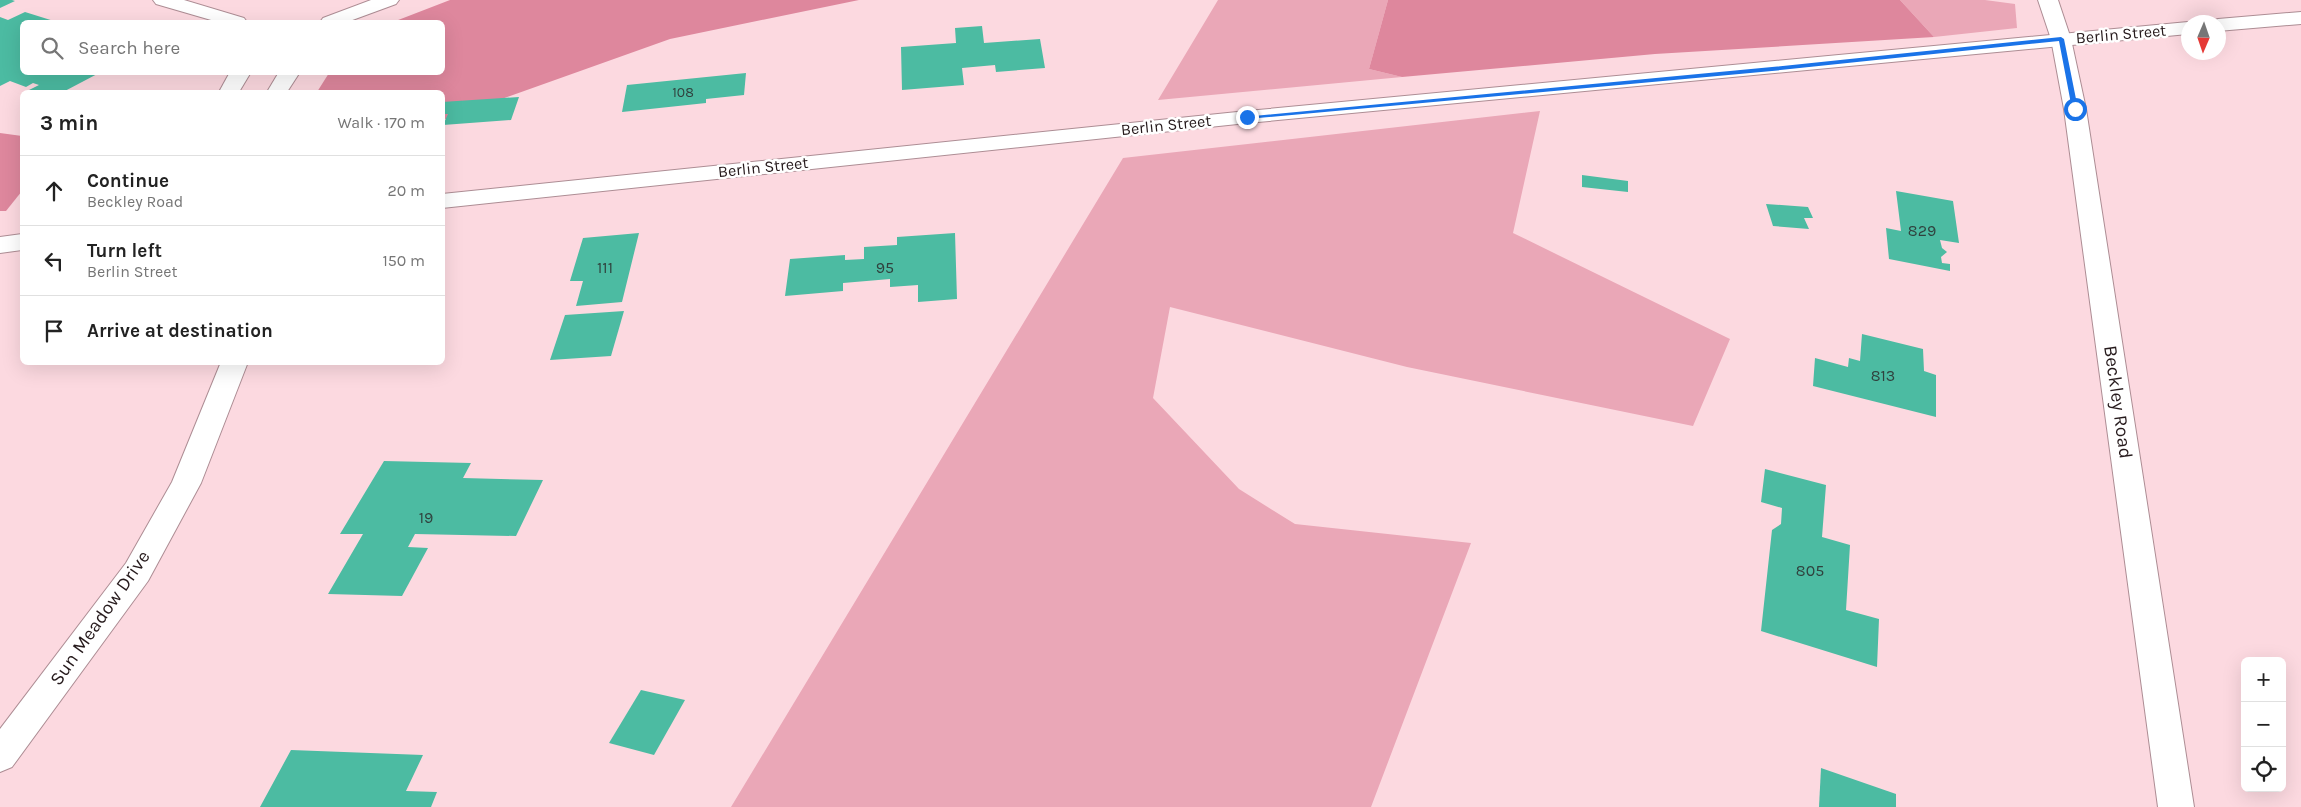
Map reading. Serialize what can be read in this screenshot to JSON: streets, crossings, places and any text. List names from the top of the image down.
{
  "streets": {
    "street": ["Berlin Street", "Beckley Road", "Sun Meadow Drive"]
  },
  "crossings": [
    ["Berlin Street", "Beckley Road"]
  ],
  "house_numbers": [
    "108",
    "829",
    "111",
    "95",
    "813",
    "19",
    "805"
  ],
  "north": "bottom",
  "page": {
    "search": "Search here",
    "heading": ["3 min", "Walk · 170 m"],
    "list": [
      ["Continue", "Beckley Road", "20 m"],
      ["Turn left", "Berlin Street", "150 m"],
      "Arrive at destination"
    ],
    "map_buttons": ["+", "−"]
  }
}
